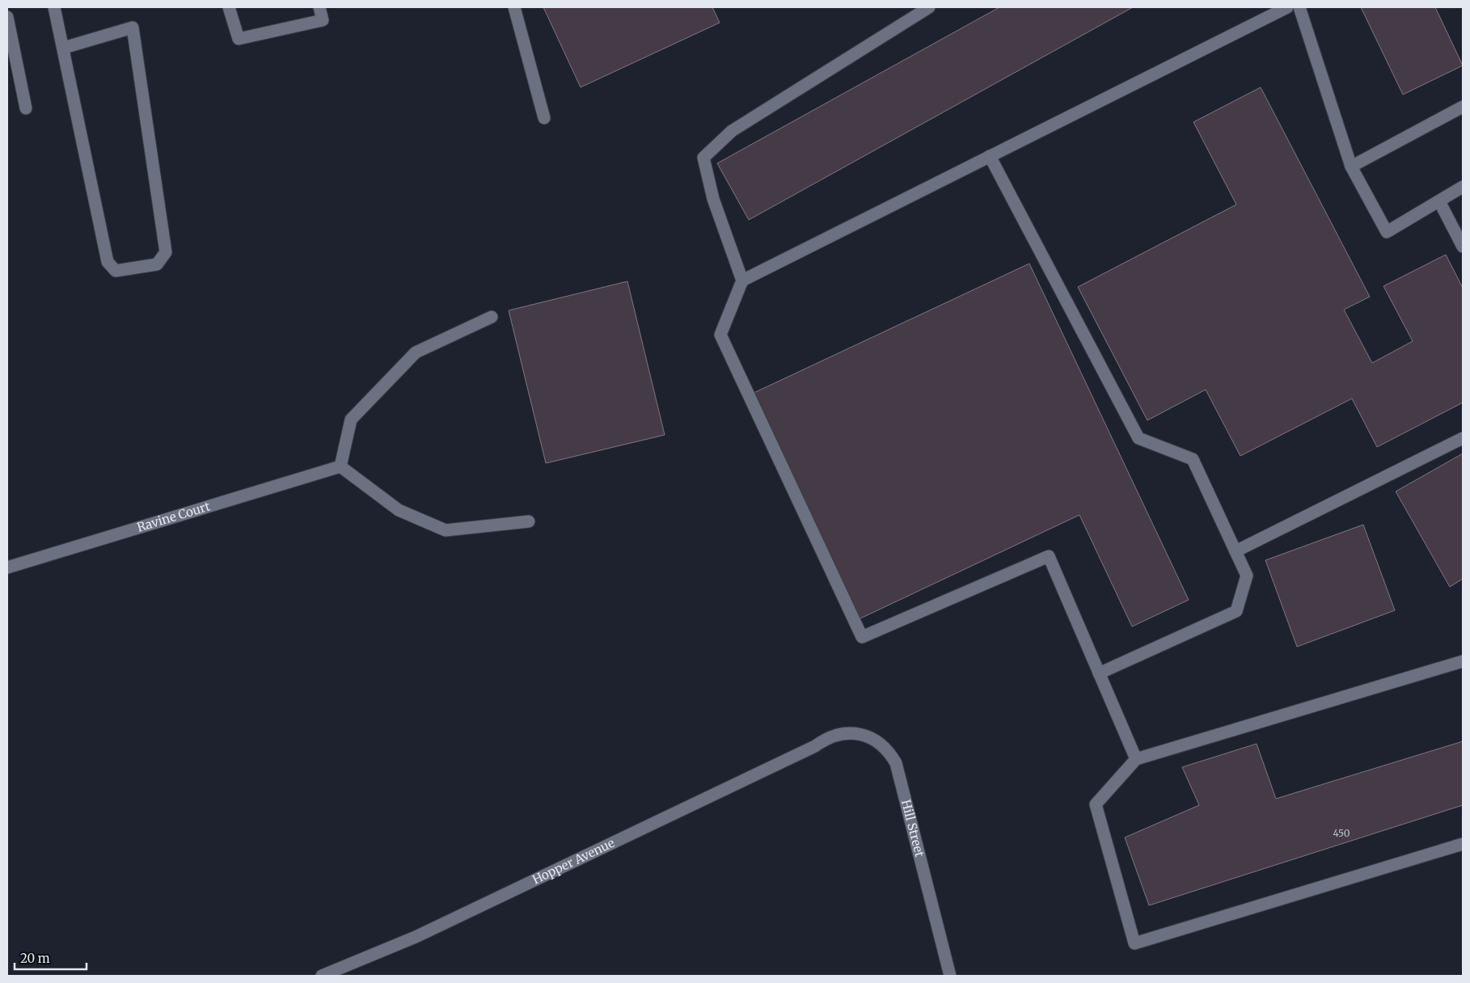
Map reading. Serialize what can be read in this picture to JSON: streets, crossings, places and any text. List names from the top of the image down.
{
  "streets": {
    "street": ["Ravine Court", "Hill Street", "Hopper Avenue"]
  },
  "crossings": [
    ["Hill Street", "Hopper Avenue"]
  ],
  "house_numbers": ["450"],
  "scale_bar": "20 m"
}
